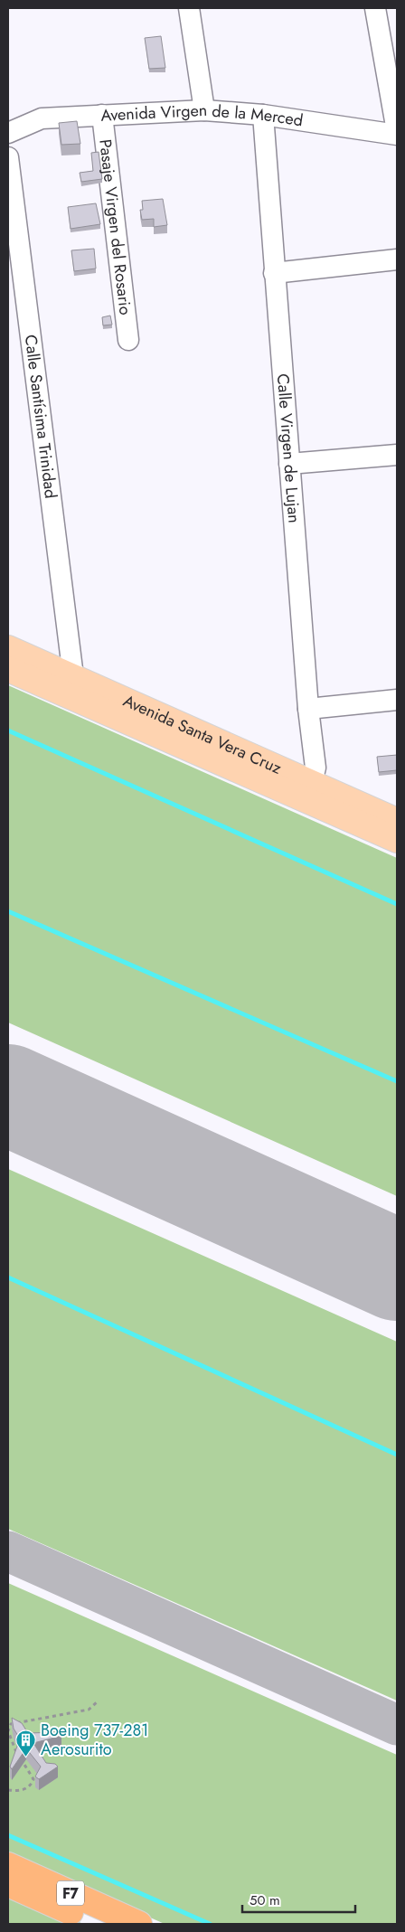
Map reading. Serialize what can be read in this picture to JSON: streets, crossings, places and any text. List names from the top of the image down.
{
  "streets": {
    "highway": ["F7"],
    "main road": ["Avenida Santa Vera Cruz"],
    "street": [
      "Avenida Virgen de la Merced",
      "Pasaje Virgen del Rosario",
      "Calle Santísima Trinidad",
      "Calle Virgen de Lujan"
    ]
  },
  "crossings": [
    ["Avenida Virgen de la Merced", "Pasaje Virgen del Rosario"],
    ["Avenida Virgen de la Merced", "Calle Virgen de Lujan"],
    ["Calle Santísima Trinidad", "Avenida Santa Vera Cruz"],
    ["Calle Virgen de Lujan", "Avenida Santa Vera Cruz"]
  ],
  "places": {
    "building": ["Boeing 737-281 Aerosurito"]
  },
  "scale_bar": "50 m"
}
